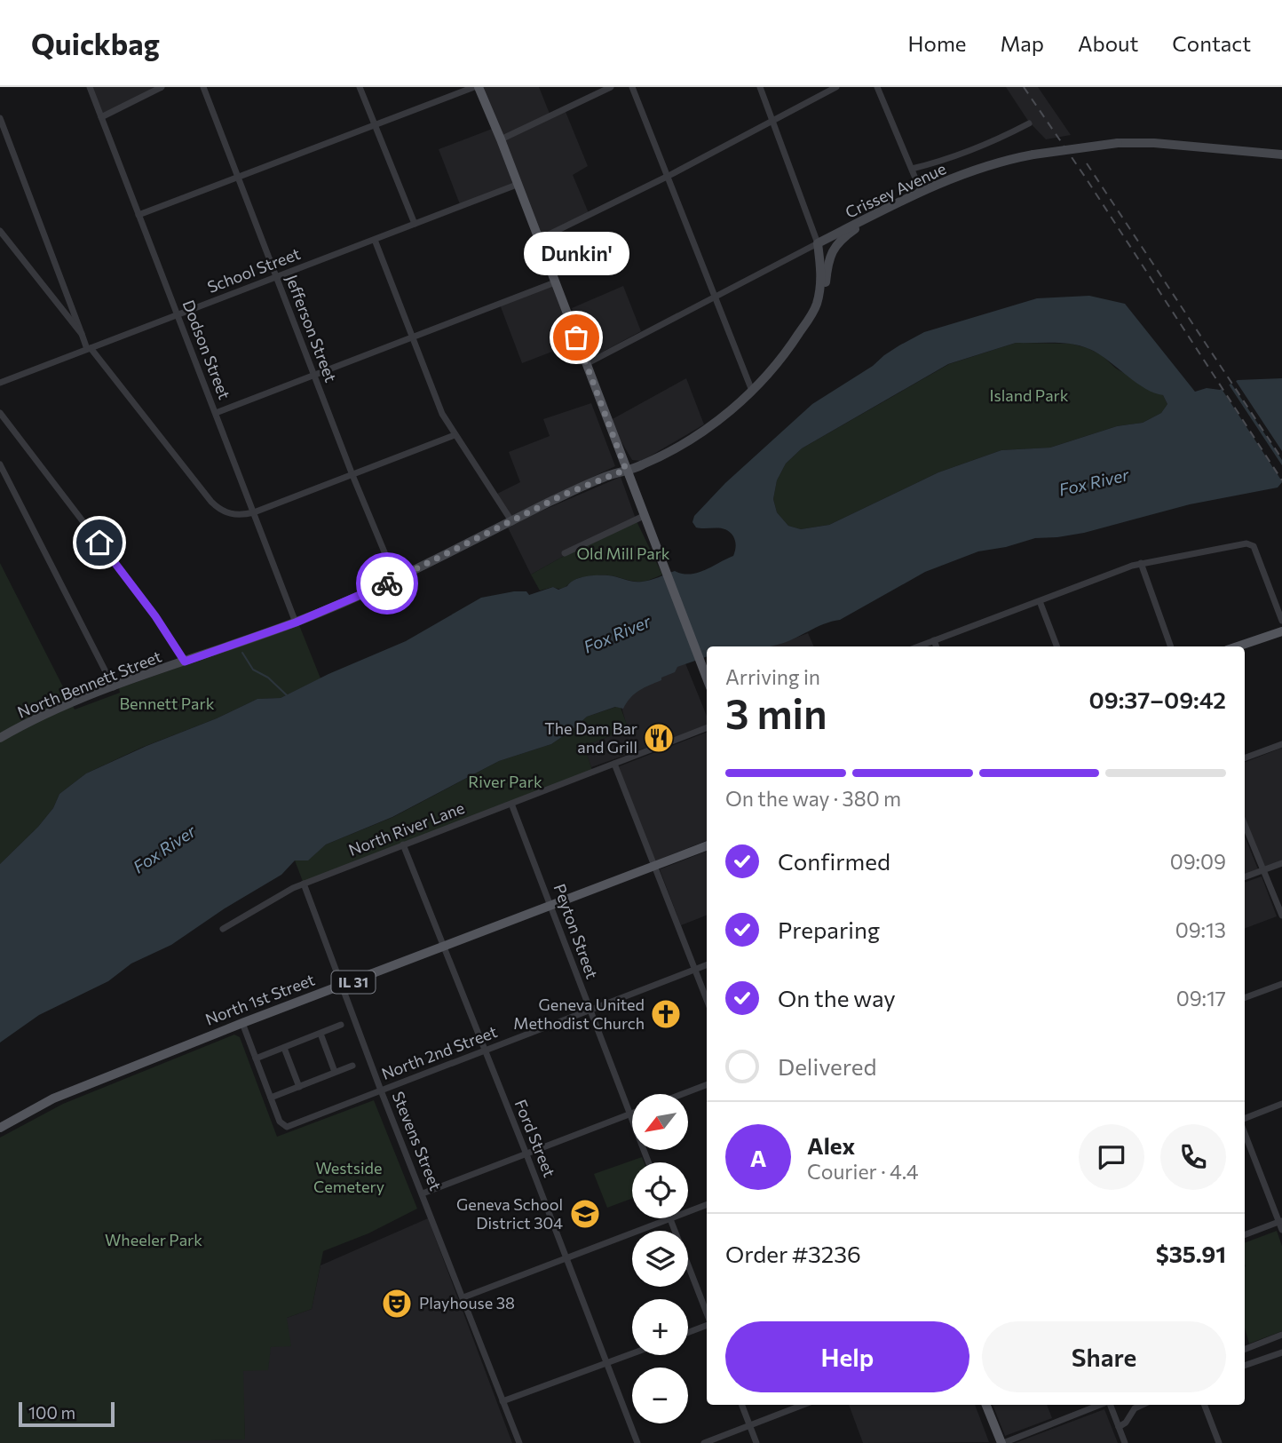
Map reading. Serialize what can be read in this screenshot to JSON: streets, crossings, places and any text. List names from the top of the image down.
{
  "streets": {
    "main road": [
      "Crissey Avenue",
      "North Bennett Street",
      "IL 31",
      "North 1st Street"
    ],
    "street": [
      "School Street",
      "Jefferson Street",
      "Dodson Street",
      "North River Lane",
      "Peyton Street",
      "North 2nd Street",
      "Ford Street",
      "Stevens Street"
    ]
  },
  "crossings": [
    ["School Street", "Jefferson Street"],
    ["School Street", "Dodson Street"],
    ["Jefferson Street", "North Bennett Street"],
    ["Dodson Street", "North Bennett Street"],
    ["North River Lane", "Peyton Street"],
    ["North River Lane", "Ford Street"],
    ["North River Lane", "Stevens Street"],
    ["Peyton Street", "North 1st Street"],
    ["Peyton Street", "North 2nd Street"],
    ["North 1st Street", "Ford Street"],
    ["North 1st Street", "Stevens Street"],
    ["North 2nd Street", "Ford Street"],
    ["North 2nd Street", "Stevens Street"]
  ],
  "water": ["Fox River"],
  "parks": [
    "Island Park",
    "Old Mill Park",
    "Bennett Park",
    "River Park",
    "Westside Cemetery",
    "Wheeler Park"
  ],
  "places": {
    "other": ["Dunkin'"],
    "restaurant": ["The Dam Bar and Grill"],
    "church": ["Geneva United Methodist Church"],
    "school or university": ["Geneva School District 304"],
    "theatre": ["Playhouse 38"]
  },
  "scale_bar": "100 m",
  "north": "bottom left",
  "page": {
    "header": "Quickbag",
    "nav": [
      "Home",
      "Map",
      "About",
      "Contact"
    ],
    "bubble": "Dunkin'",
    "heading": ["3 min", "Arriving in", "09:37–09:42"],
    "panel": [
      "Alex",
      "Courier · 4.4",
      "Order #3236",
      "$35.91"
    ],
    "bar": "On the way · 380 m",
    "list": [
      ["Confirmed", "09:09"],
      ["Preparing", "09:13"],
      ["On the way", "09:17"],
      "Delivered"
    ],
    "map_buttons": ["+", "−"],
    "round": "A",
    "buttons": ["Help", "Share"],
    "scale": "100 m"
  }
}
